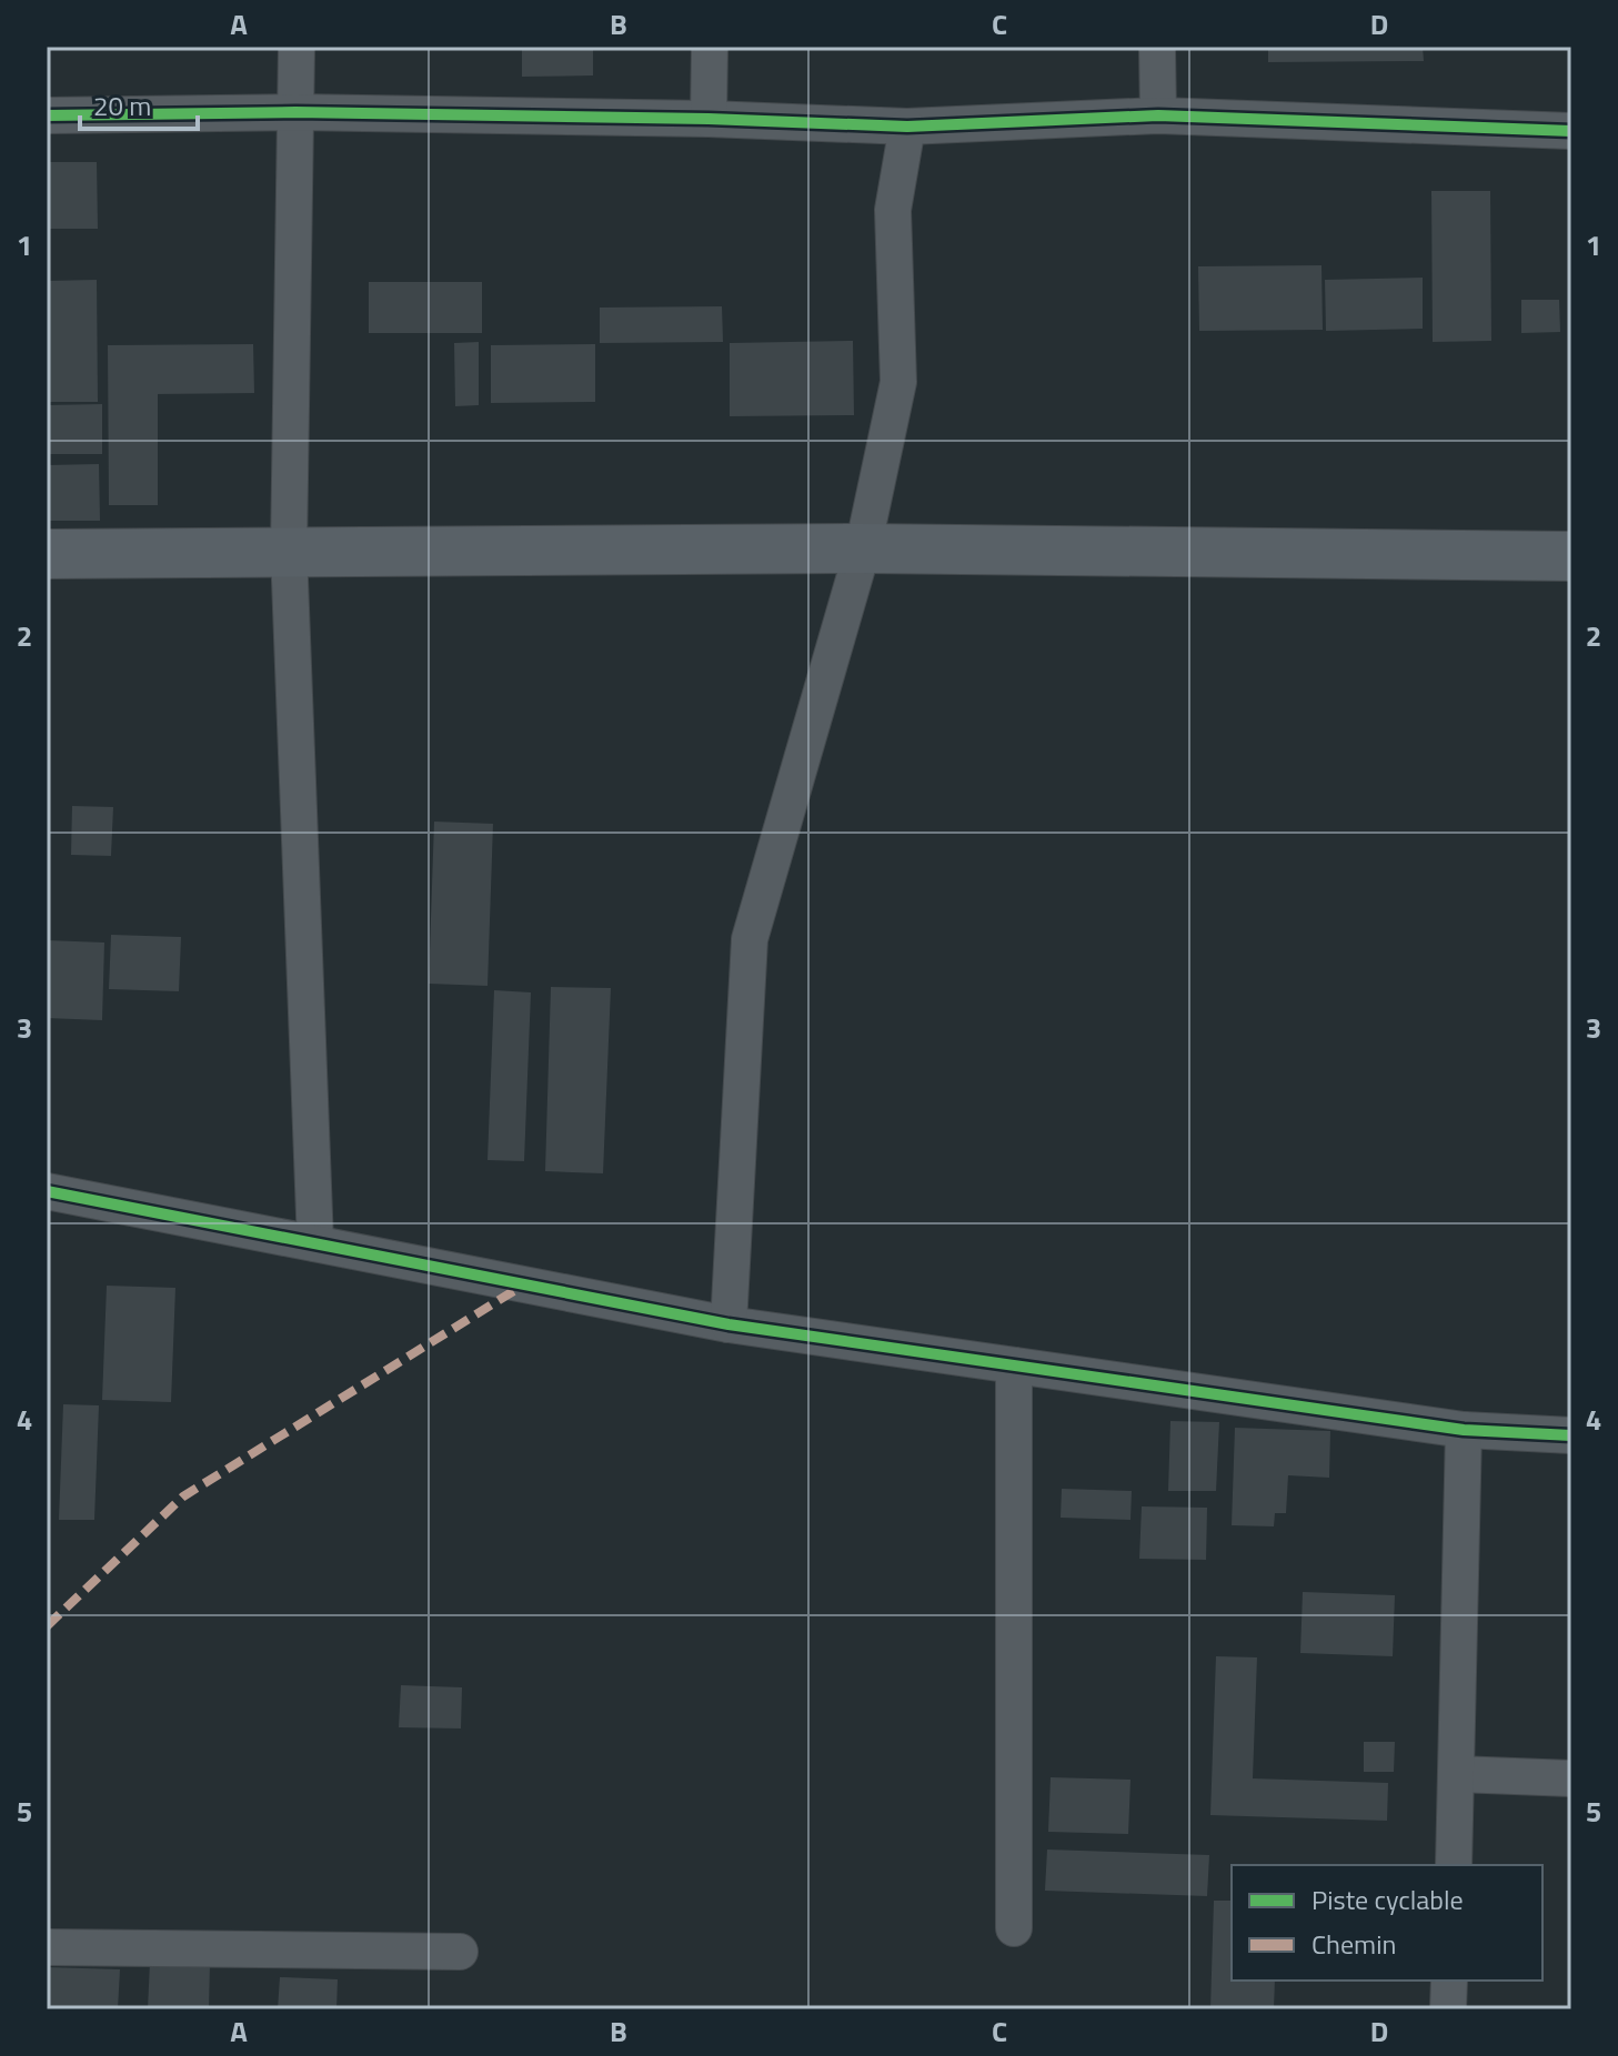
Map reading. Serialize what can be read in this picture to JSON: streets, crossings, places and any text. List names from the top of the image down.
{
  "legend": ["Piste cyclable", "Chemin"],
  "scale_bar": "20 m",
  "grid": {
    "columns": [
      "A",
      "B",
      "C",
      "D"
    ],
    "rows": [
      "1",
      "2",
      "3",
      "4",
      "5"
    ]
  }
}
